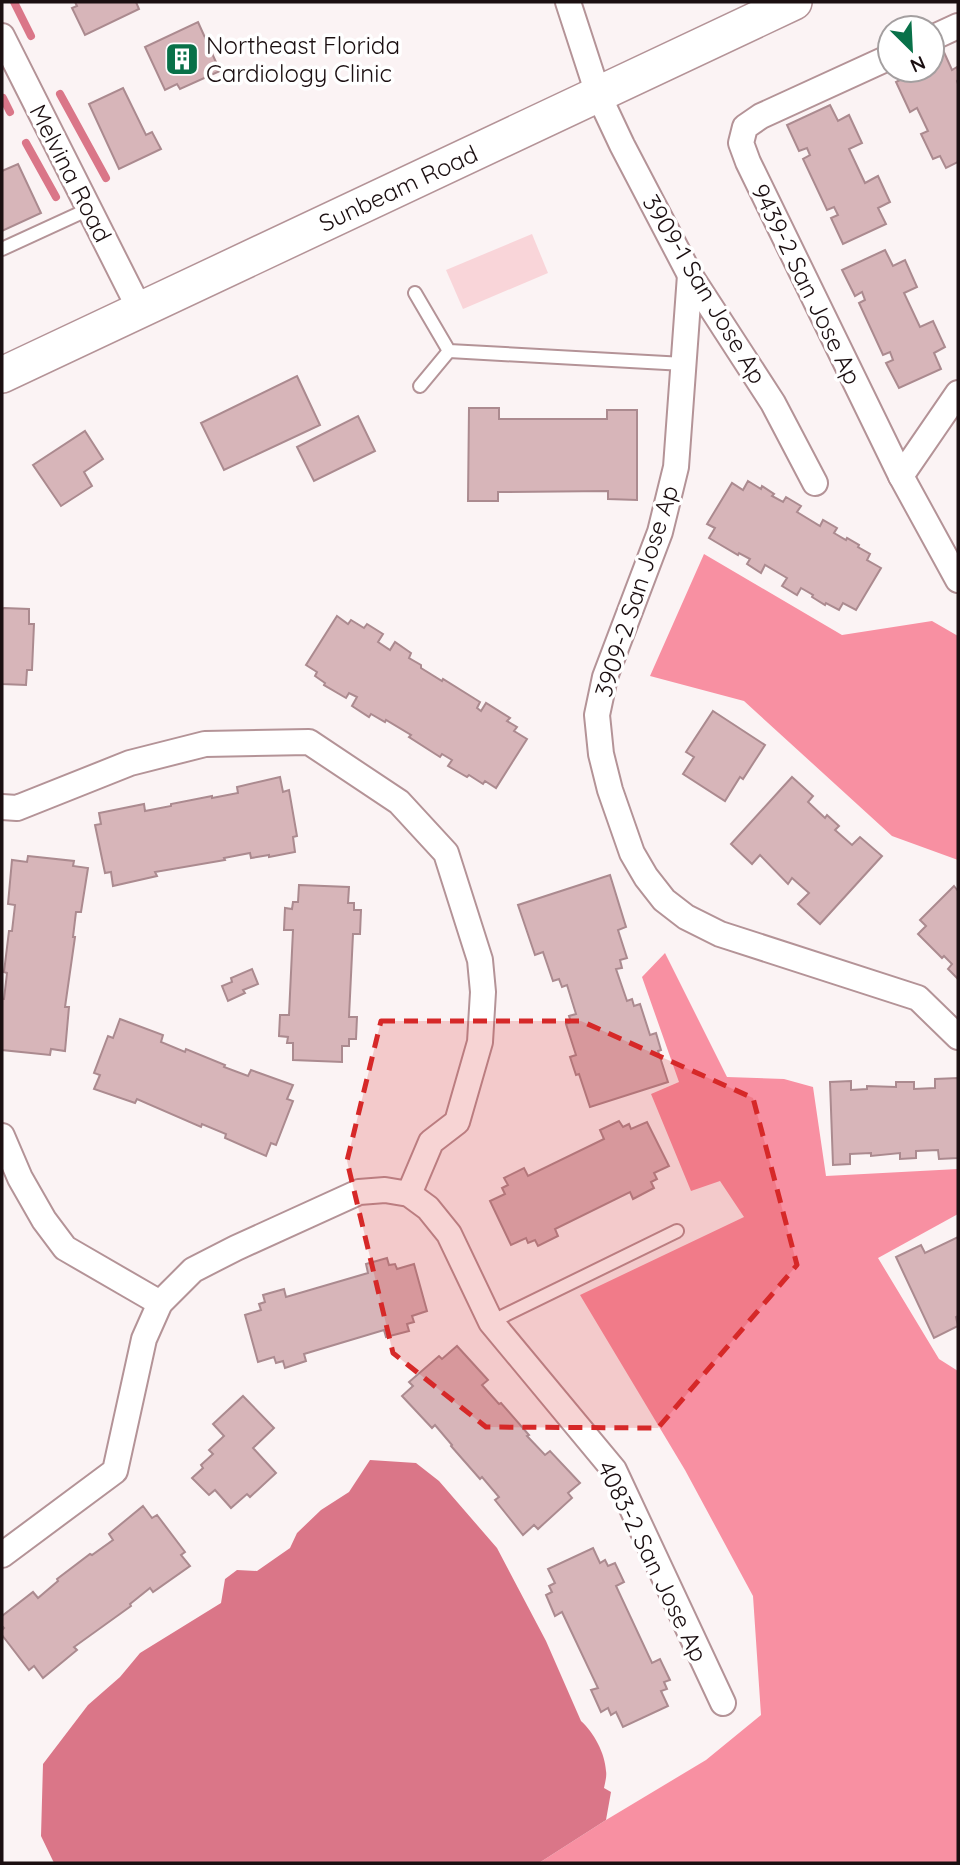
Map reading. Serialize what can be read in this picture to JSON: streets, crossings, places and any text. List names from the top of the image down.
{
  "streets": {
    "street": [
      "Melvina Road",
      "Sunbeam Road",
      "9439-2 San Jose Ap",
      "3909-1 San Jose Ap",
      "3909-2 San Jose Ap",
      "4083-2 San Jose Ap"
    ]
  },
  "crossings": [
    ["Melvina Road", "Sunbeam Road"],
    ["Sunbeam Road", "3909-1 San Jose Ap"],
    ["3909-1 San Jose Ap", "3909-2 San Jose Ap"]
  ],
  "places": {
    "building": ["Northeast Florida Cardiology Clinic"]
  },
  "north": "bottom right"
}
